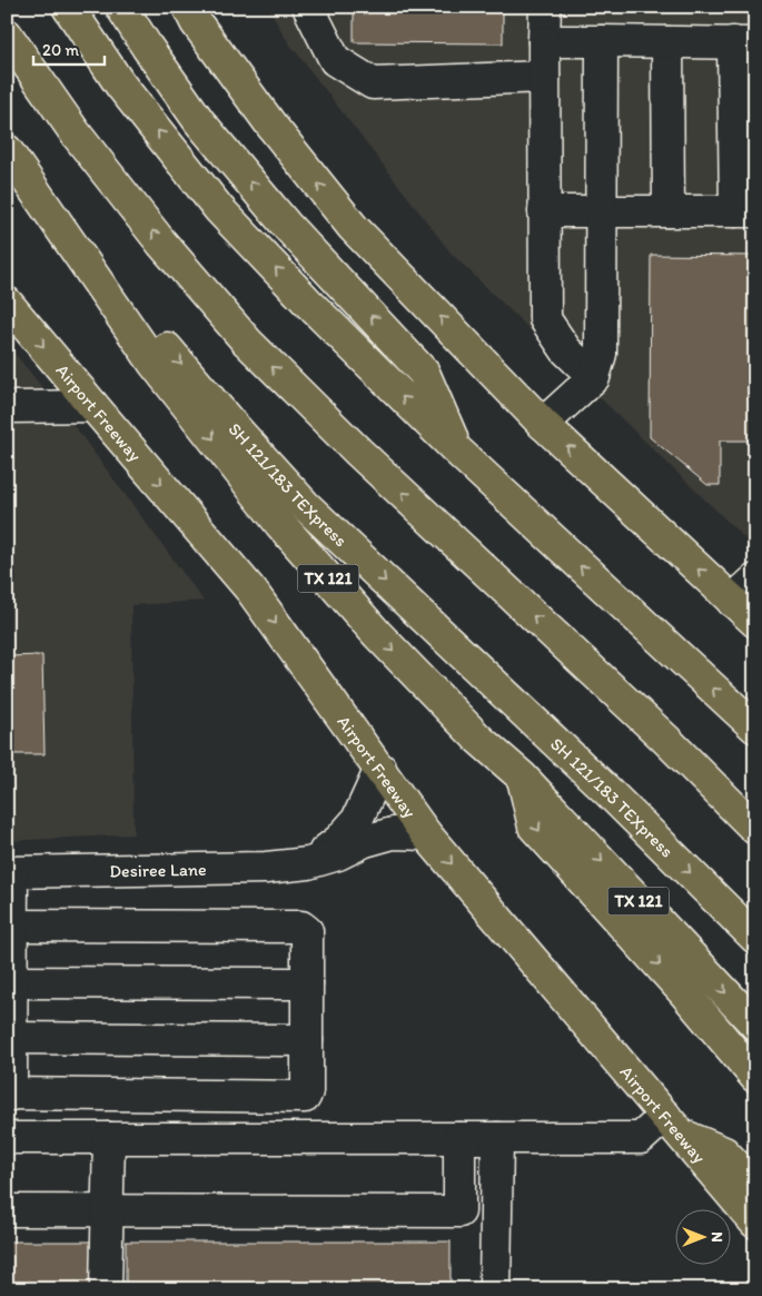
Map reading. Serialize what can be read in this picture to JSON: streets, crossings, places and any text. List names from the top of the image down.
{
  "streets": {
    "main road": ["Airport Freeway", "SH 121/183 TEXpress", "TX 121"],
    "street": ["Desiree Lane"]
  },
  "crossings": [
    ["Airport Freeway", "Desiree Lane"]
  ],
  "scale_bar": "20 m",
  "north": "right"
}
